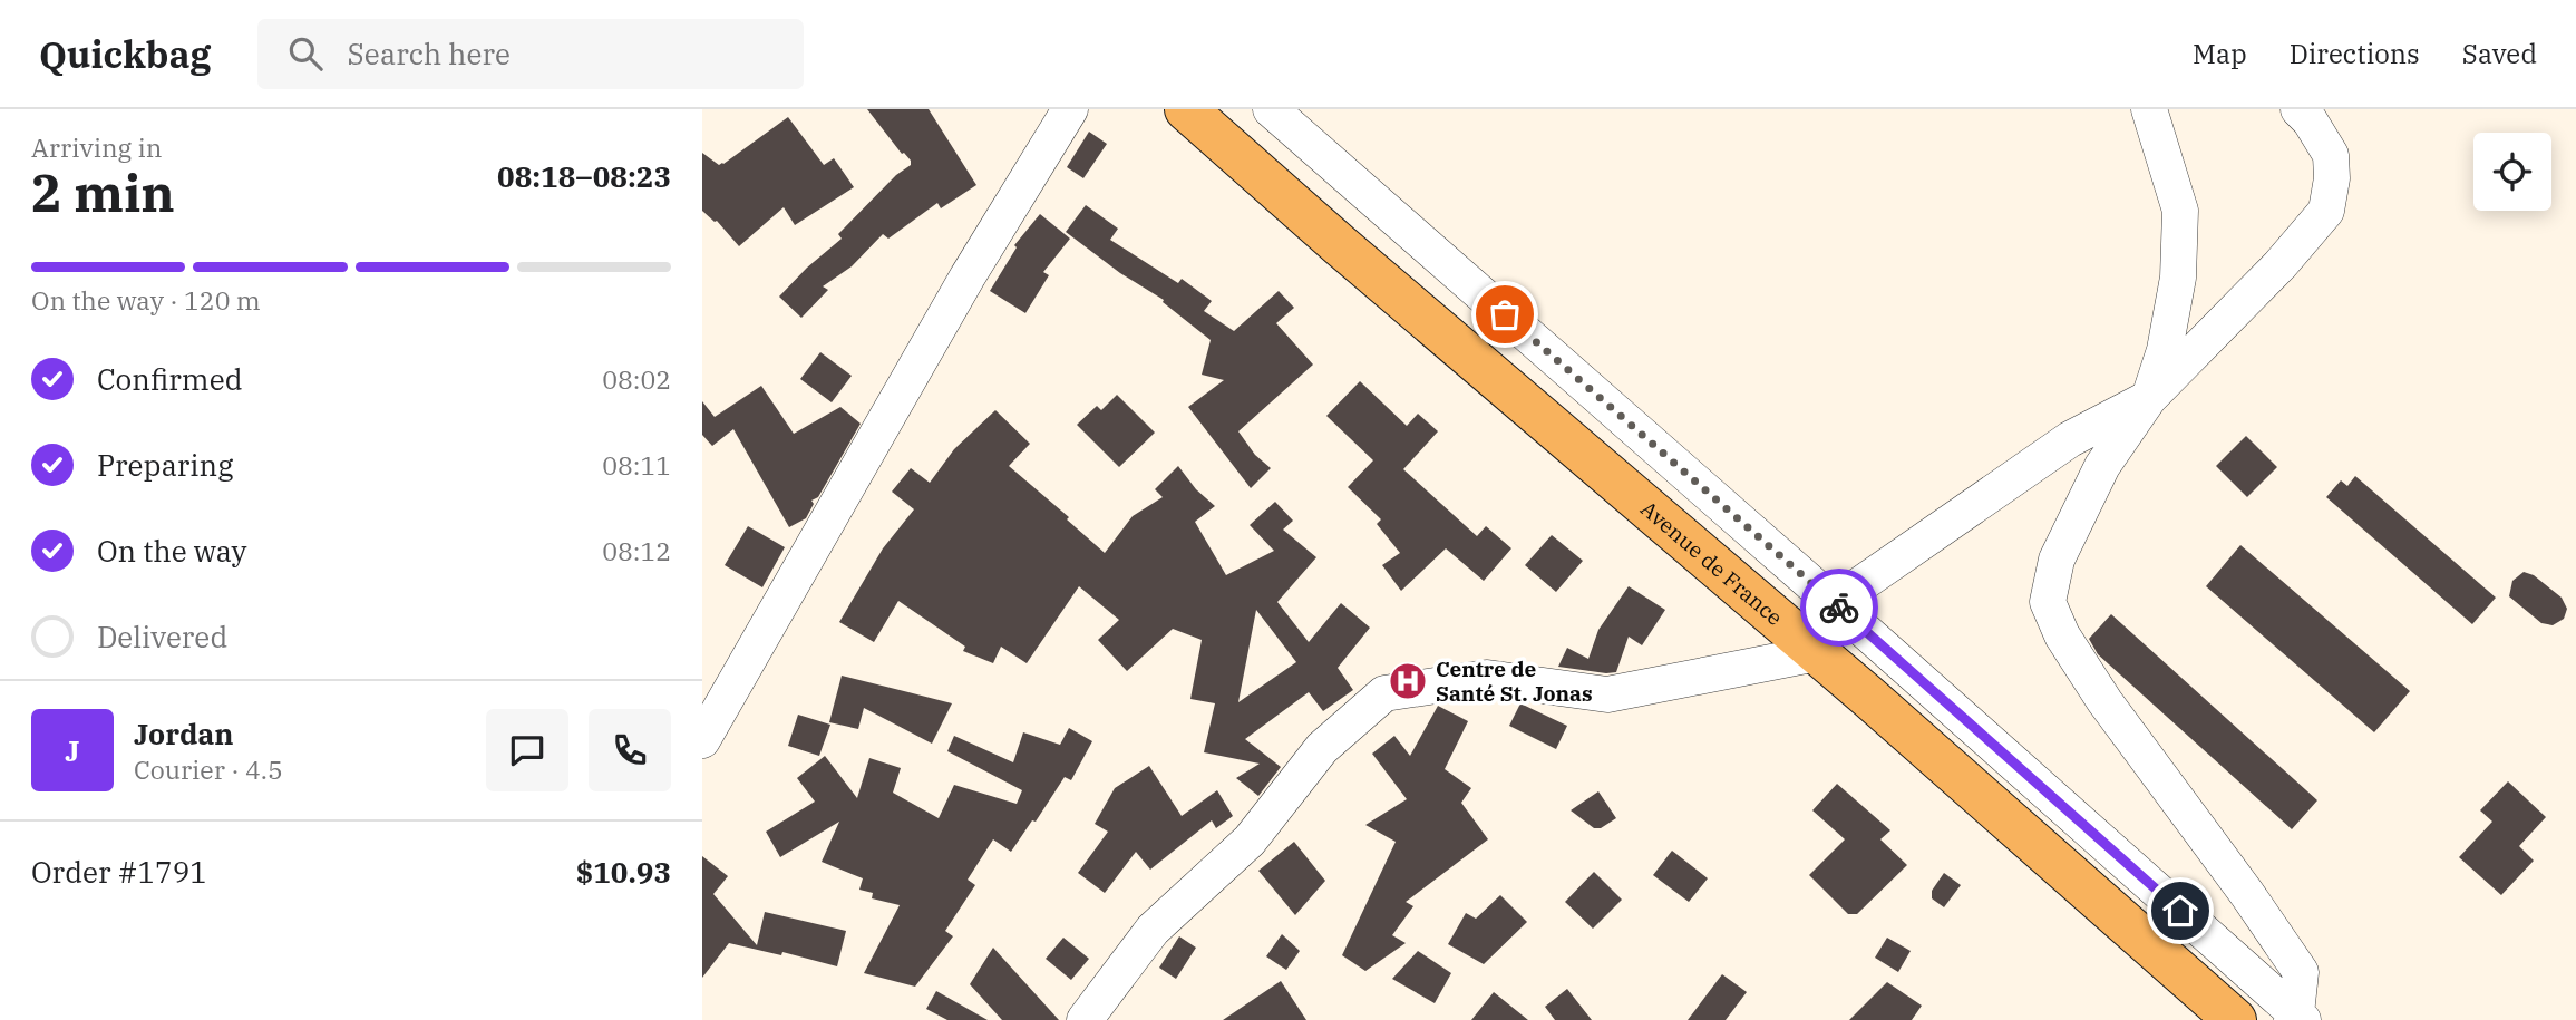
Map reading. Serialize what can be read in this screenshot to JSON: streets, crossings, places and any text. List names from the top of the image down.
{
  "streets": {
    "main road": ["Avenue de France"]
  },
  "places": {
    "hospital": ["Centre de Santé St. Jonas"]
  },
  "page": {
    "header": "Quickbag",
    "search": "Search here",
    "nav": ["Map", "Directions", "Saved"],
    "heading": ["2 min", "Arriving in", "08:18–08:23"],
    "panel": [
      "Jordan",
      "Courier · 4.5",
      "Order #1791",
      "$10.93"
    ],
    "bar": "On the way · 120 m",
    "list": [
      ["Confirmed", "08:02"],
      ["Preparing", "08:11"],
      ["On the way", "08:12"],
      "Delivered"
    ],
    "round": "J"
  }
}
